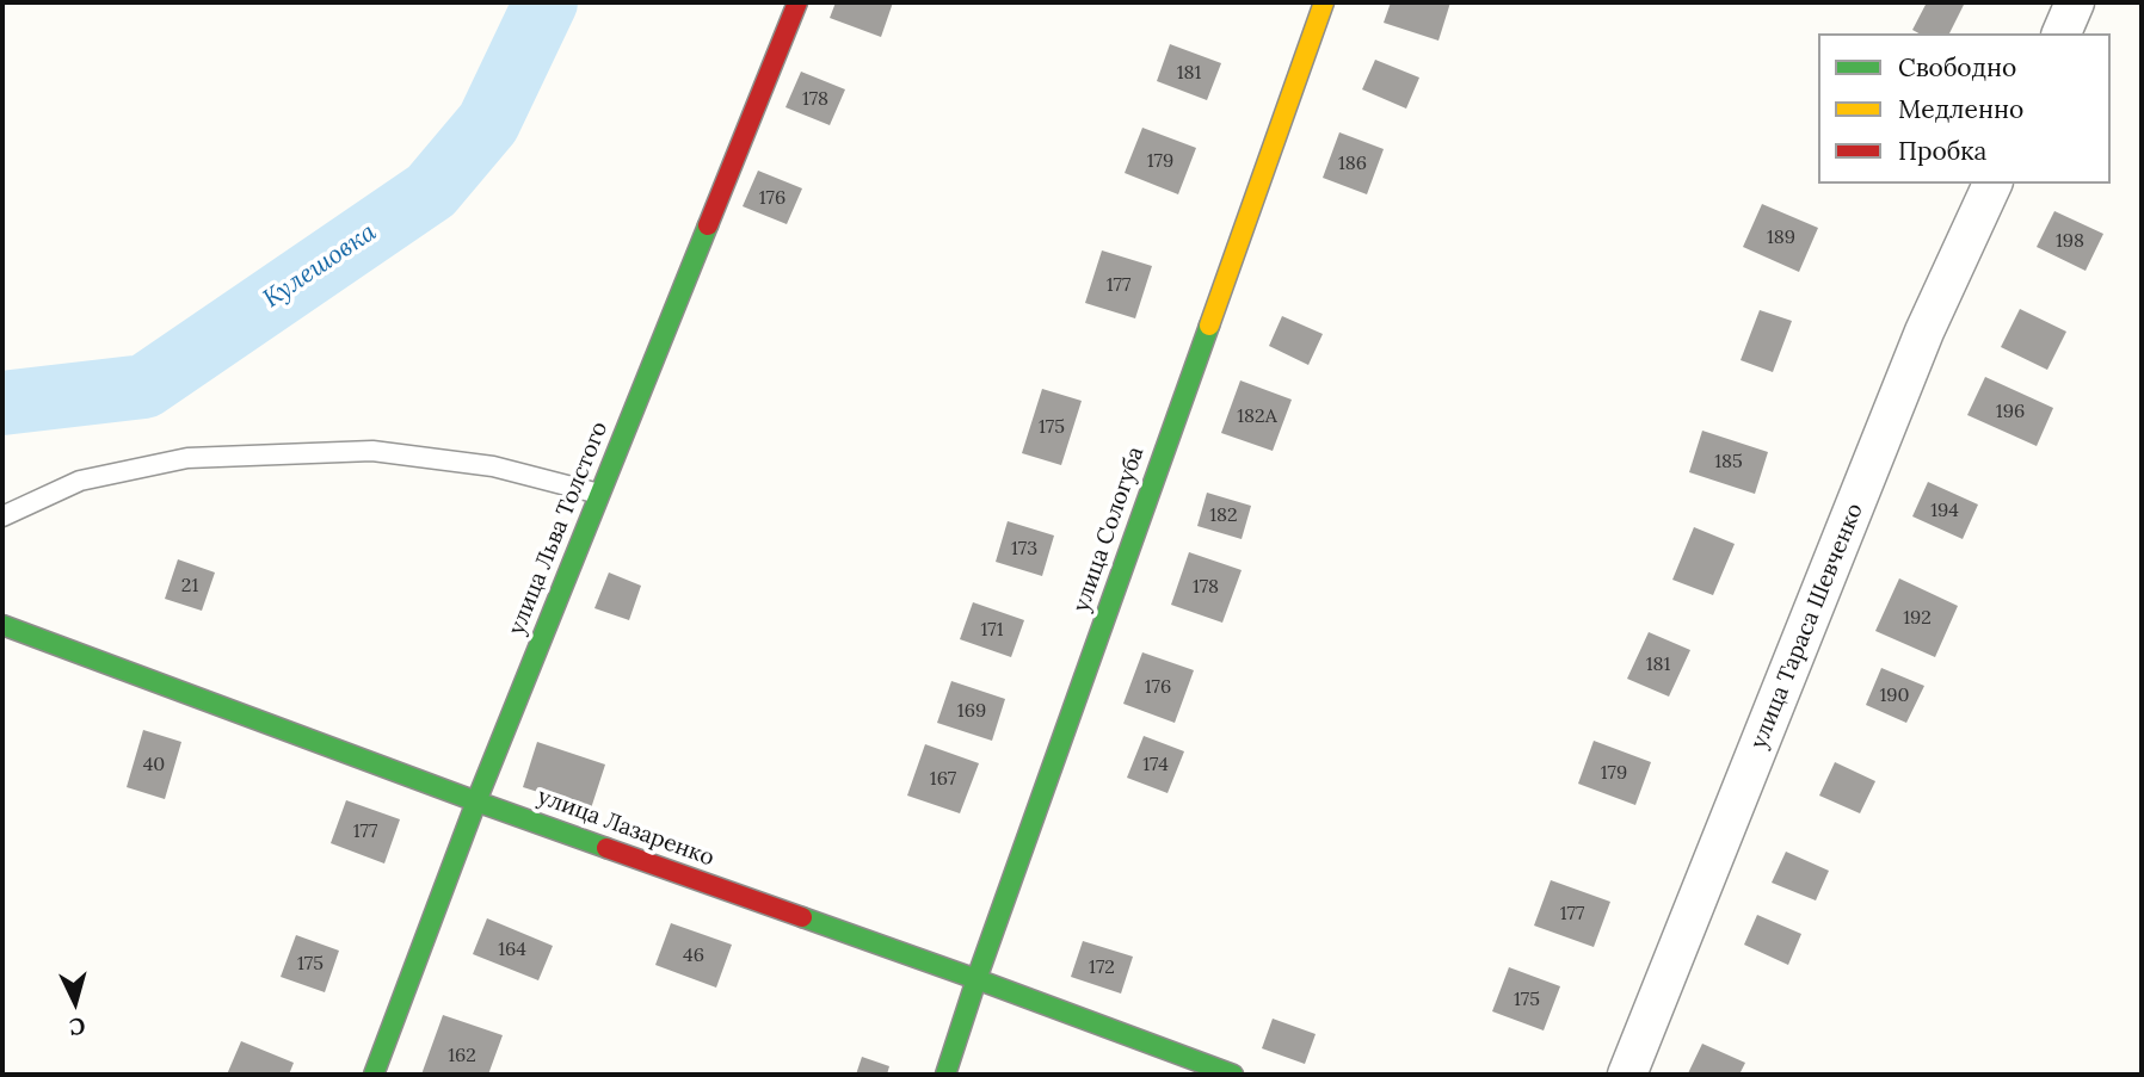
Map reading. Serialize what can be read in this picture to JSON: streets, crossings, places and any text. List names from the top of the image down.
{
  "streets": {
    "street": [
      "улица Льва Толстого",
      "улица Сологуба",
      "улица Тараса Шевченко",
      "улица Лазаренко"
    ]
  },
  "crossings": [
    ["улица Льва Толстого", "улица Лазаренко"],
    ["улица Сологуба", "улица Лазаренко"]
  ],
  "water": ["Кулешовка"],
  "house_numbers": [
    "181",
    "178",
    "179",
    "186",
    "176",
    "189",
    "198",
    "177",
    "196",
    "182А",
    "175",
    "185",
    "194",
    "182",
    "173",
    "21",
    "178",
    "192",
    "171",
    "181",
    "176",
    "190",
    "169",
    "40",
    "174",
    "179",
    "167",
    "177",
    "177",
    "164",
    "46",
    "175",
    "172",
    "175",
    "162"
  ],
  "legend": ["Свободно", "Медленно", "Пробка"],
  "north": "bottom"
}
